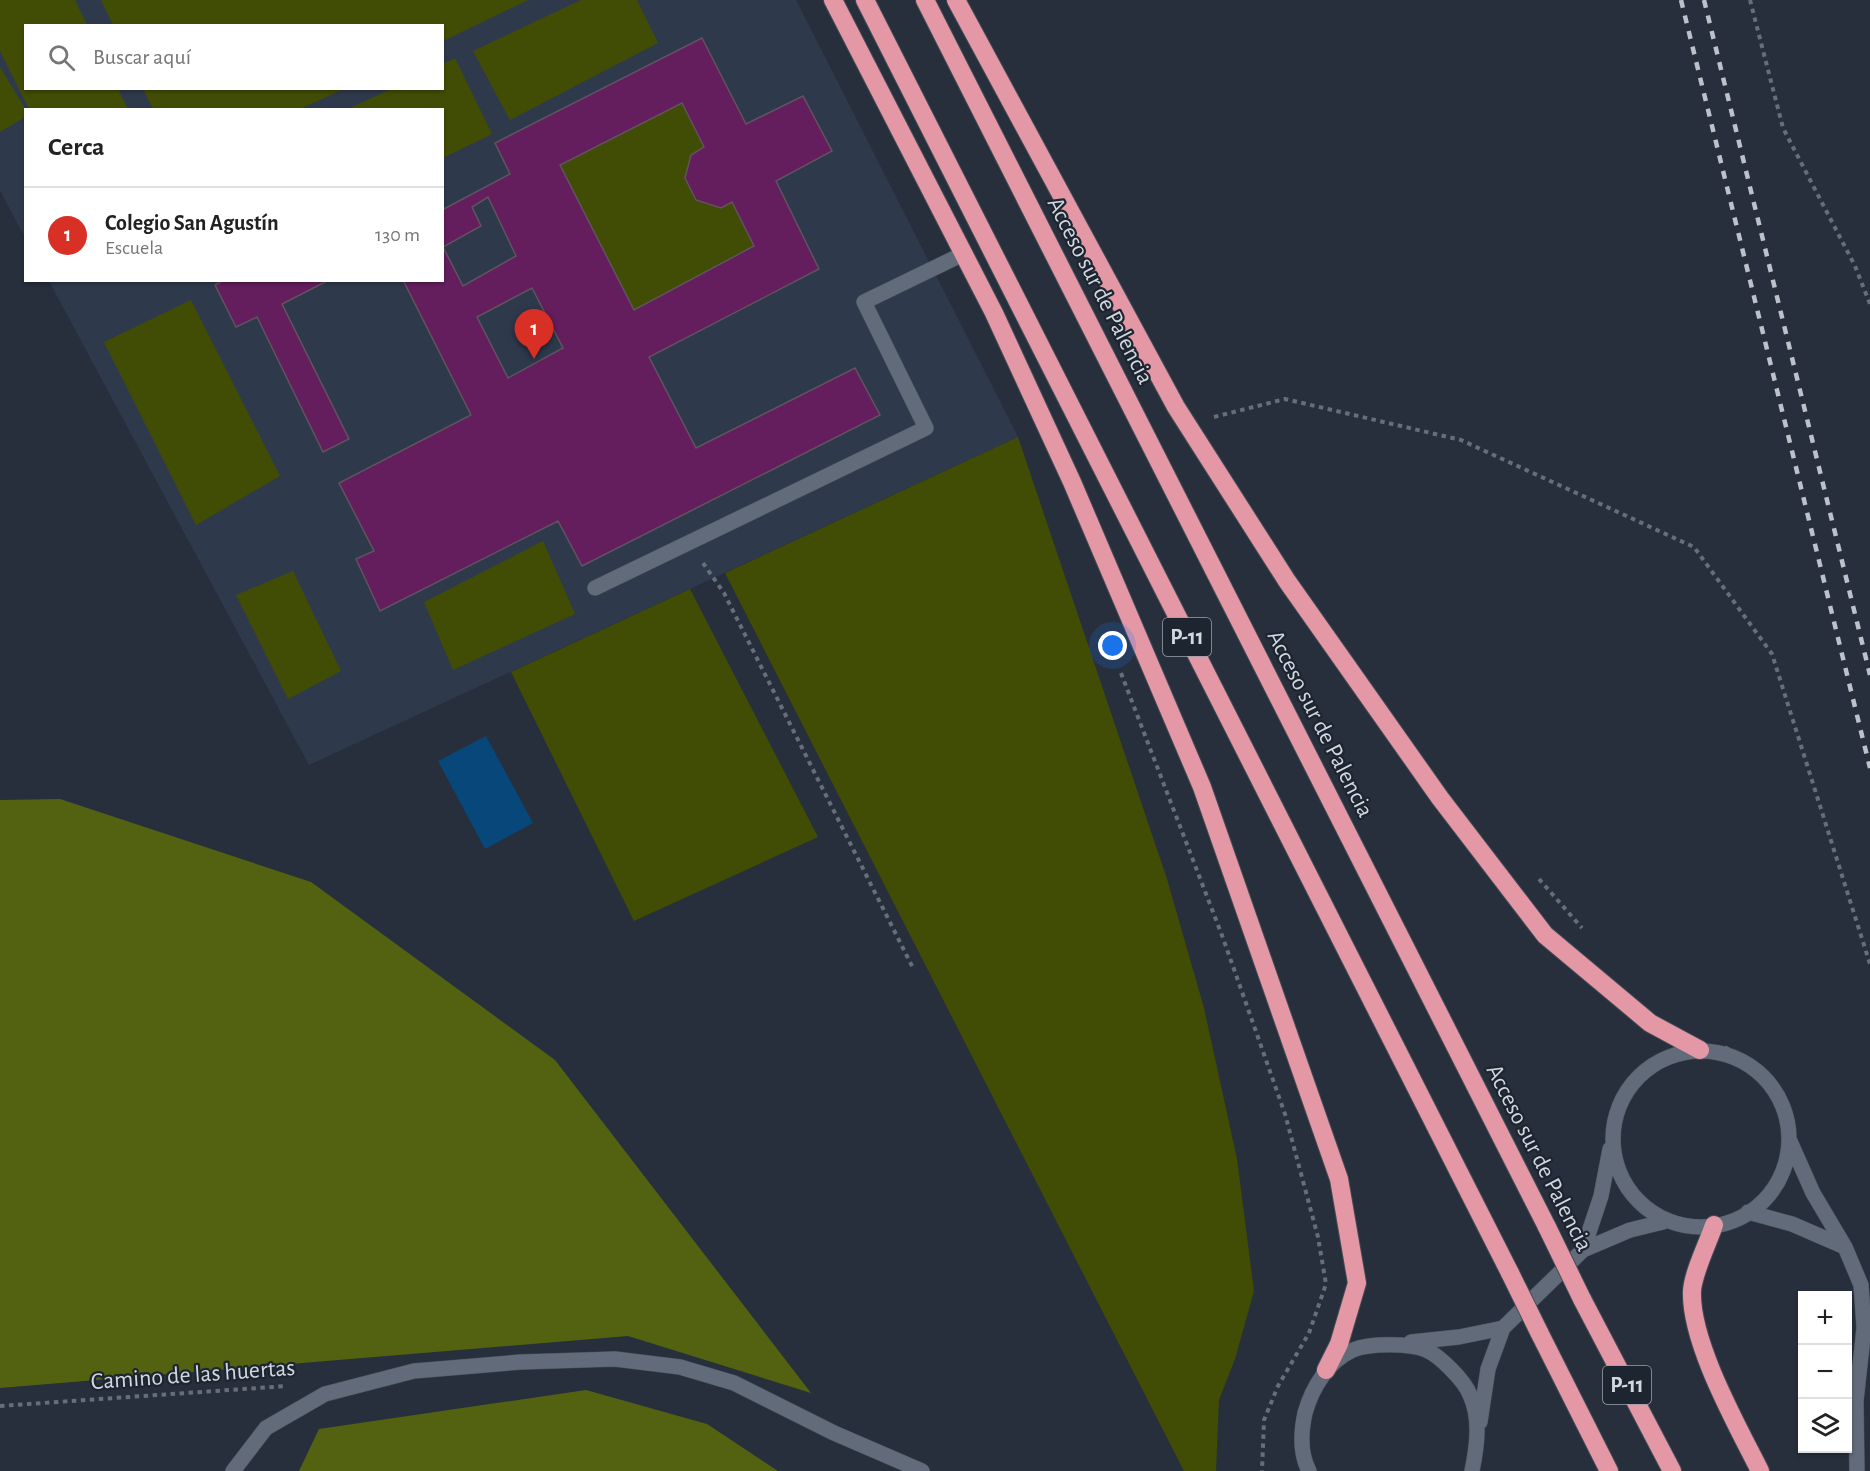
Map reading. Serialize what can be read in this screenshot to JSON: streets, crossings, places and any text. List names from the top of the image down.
{
  "streets": {
    "highway": ["Acceso sur de Palencia", "P-11"],
    "path": ["Camino de las huertas"]
  },
  "page": {
    "search": "Buscar aquí",
    "heading": "Cerca",
    "list": [
      {
        "mark": "1",
        "name": "Colegio San Agustín",
        "note": "Escuela",
        "value": "130 m"
      }
    ],
    "pins": "1",
    "map_buttons": ["+", "−"]
  }
}
